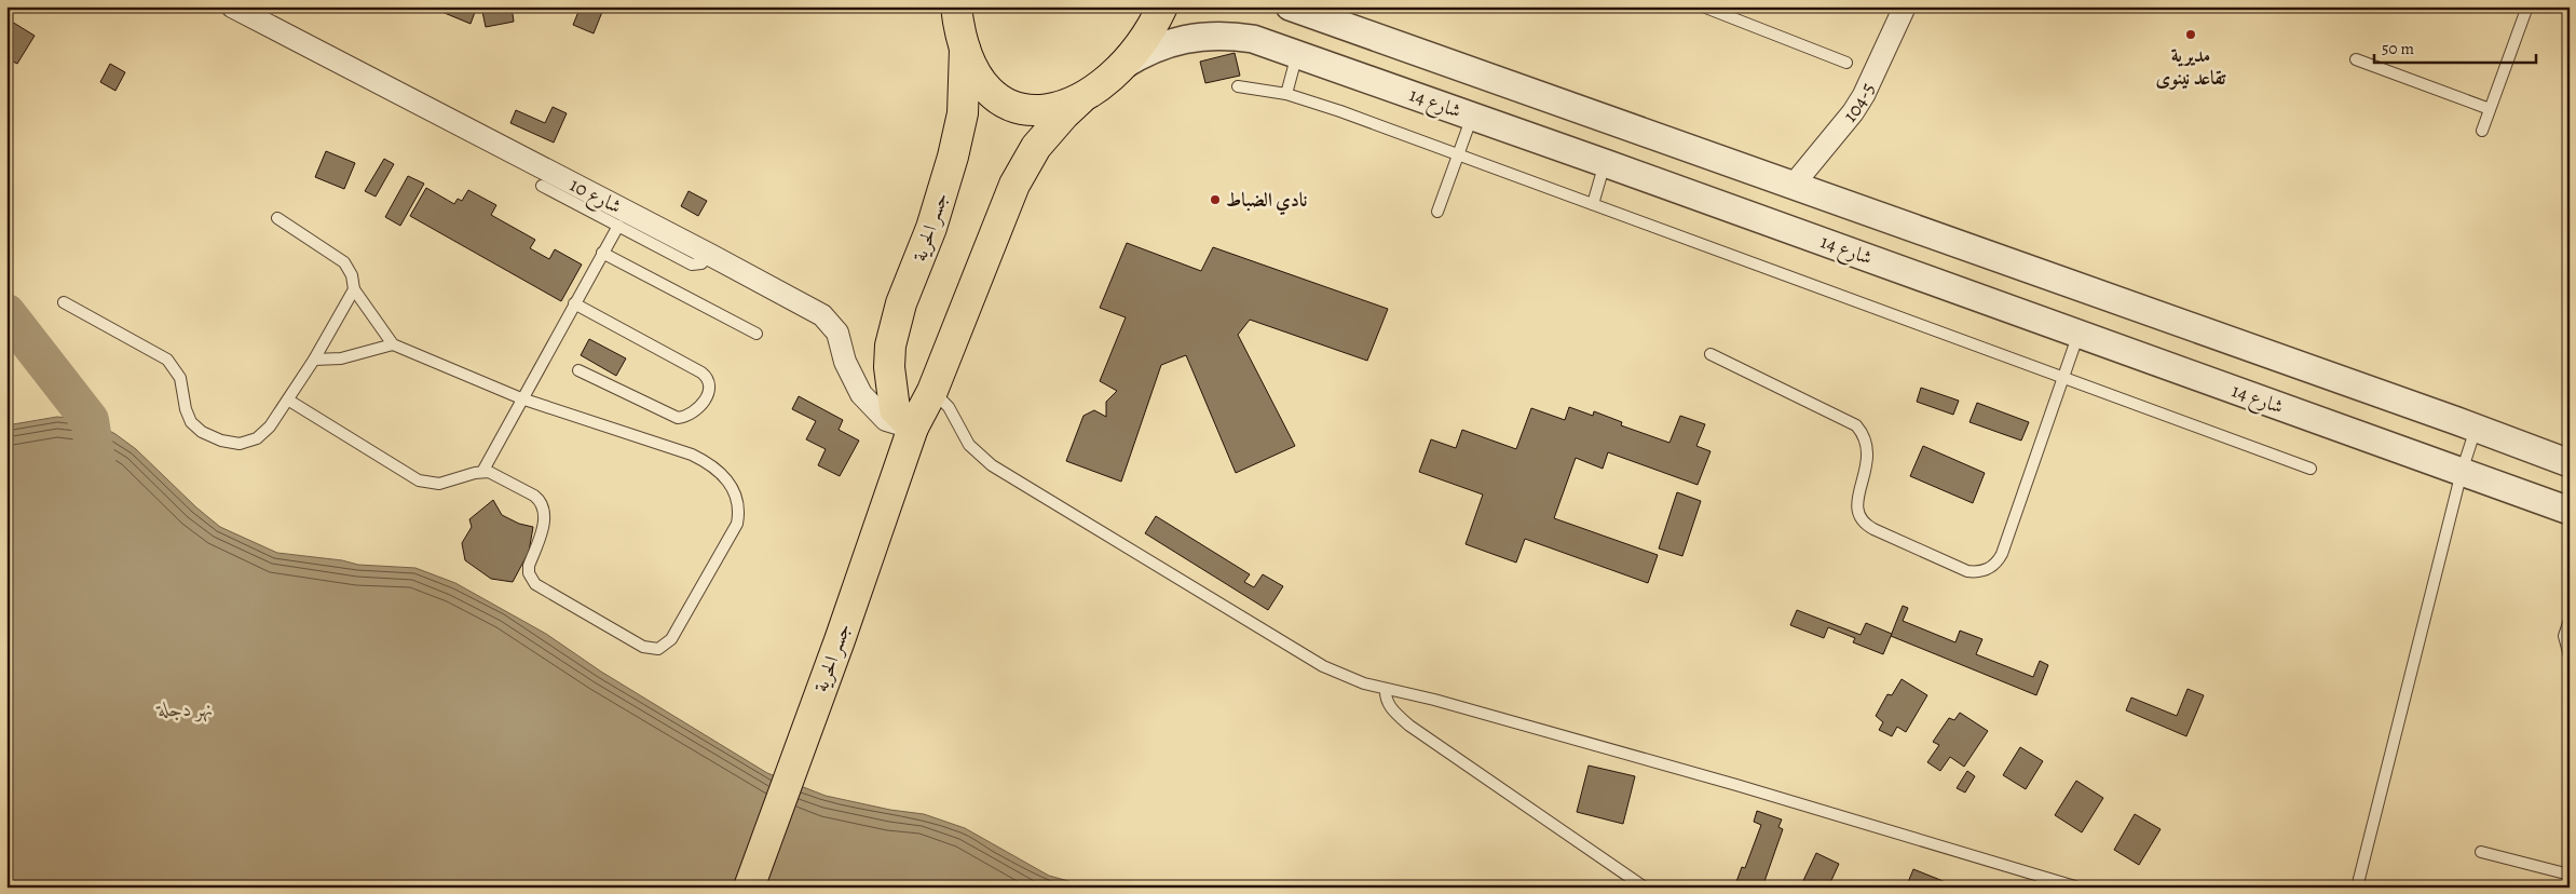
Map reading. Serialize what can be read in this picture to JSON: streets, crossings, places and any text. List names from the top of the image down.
{
  "streets": {
    "main road": ["جسر الحرية"],
    "street": ["104-5", "شارع 14", "شارع 10"]
  },
  "crossings": [
    ["شارع 10", "جسر الحرية"]
  ],
  "water": ["نهر دجلة"],
  "places": ["مديرية تقاعد نينوى", "نادي الضباط"],
  "scale_bar": "50 m"
}
